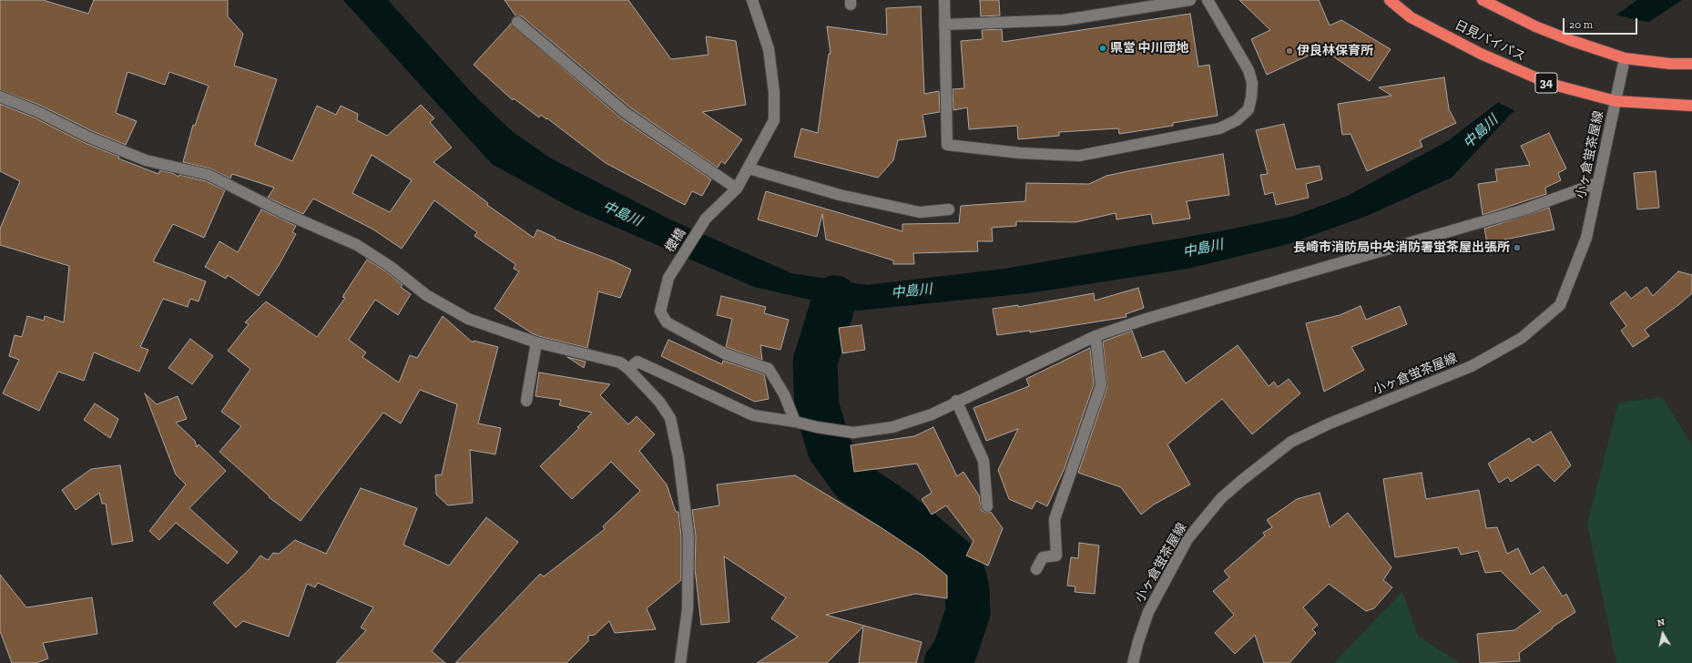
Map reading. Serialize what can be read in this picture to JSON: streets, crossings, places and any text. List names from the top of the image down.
{
  "streets": {
    "highway": ["日見バイパス", "34"],
    "street": ["小ヶ倉蛍茶屋線", "櫻橋"]
  },
  "crossings": [
    ["日見バイパス", "小ヶ倉蛍茶屋線"]
  ],
  "water": ["中島川"],
  "places": ["県営 中川団地", "伊良林保育所", "長崎市消防局中央消防署蛍茶屋出張所"],
  "scale_bar": "20 m",
  "north": "top"
}
